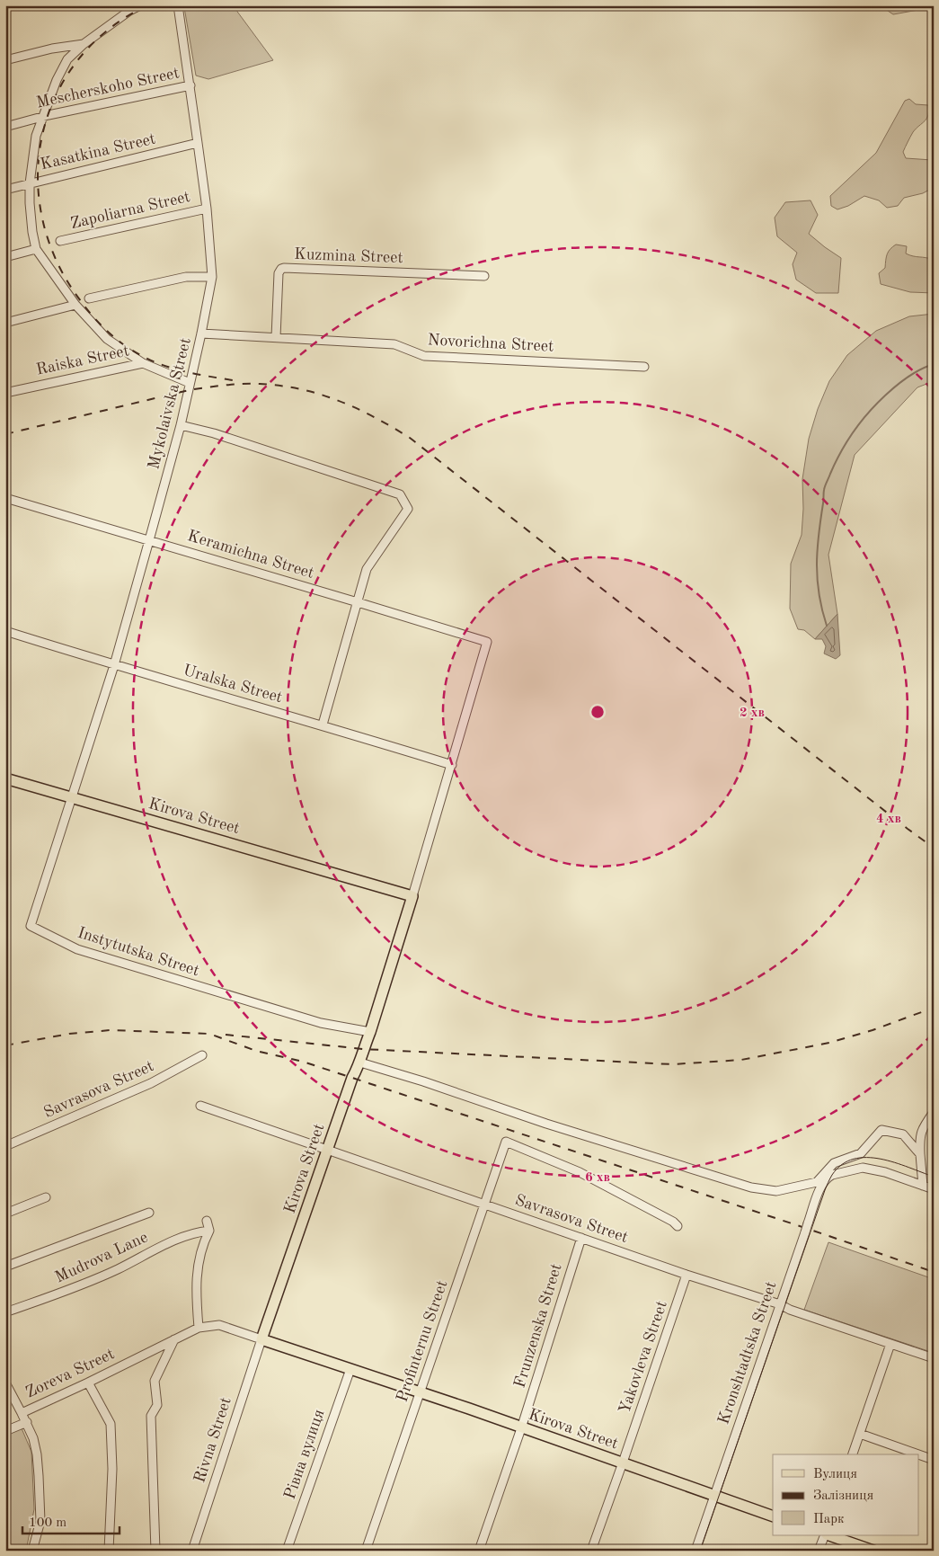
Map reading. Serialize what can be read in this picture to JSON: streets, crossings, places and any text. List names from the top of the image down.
{
  "streets": {
    "main road": ["Kirova Street"],
    "street": [
      "Mescherskoho Street",
      "Kasatkina Street",
      "Zapoliarna Street",
      "Kuzmina Street",
      "Novorichna Street",
      "Raiska Street",
      "Mykolaivska Street",
      "Keramichna Street",
      "Uralska Street",
      "Instytutska Street",
      "Savrasova Street",
      "Mudrova Lane",
      "Frunzenska Street",
      "Profinternu Street",
      "Kronshtadtska Street",
      "Yakovleva Street",
      "Zoreva Street",
      "Rivna Street",
      "Рівна вулиця"
    ]
  },
  "crossings": [
    ["Mescherskoho Street", "Mykolaivska Street"],
    ["Kasatkina Street", "Mykolaivska Street"],
    ["Zapoliarna Street", "Mykolaivska Street"],
    ["Kuzmina Street", "Novorichna Street"],
    ["Novorichna Street", "Mykolaivska Street"],
    ["Raiska Street", "Mykolaivska Street"],
    ["Mykolaivska Street", "Keramichna Street"],
    ["Mykolaivska Street", "Uralska Street"],
    ["Mykolaivska Street", "Kirova Street"],
    ["Mykolaivska Street", "Instytutska Street"],
    ["Keramichna Street", "Uralska Street"],
    ["Kirova Street", "Instytutska Street"],
    ["Kirova Street", "Savrasova Street"],
    ["Kirova Street", "Frunzenska Street"],
    ["Kirova Street", "Profinternu Street"],
    ["Kirova Street", "Kronshtadtska Street"],
    ["Kirova Street", "Yakovleva Street"],
    ["Kirova Street", "Zoreva Street"],
    ["Kirova Street", "Rivna Street"],
    ["Kirova Street", "Рівна вулиця"],
    ["Savrasova Street", "Frunzenska Street"],
    ["Savrasova Street", "Profinternu Street"],
    ["Savrasova Street", "Kronshtadtska Street"],
    ["Savrasova Street", "Yakovleva Street"],
    ["Zoreva Street", "Rivna Street"]
  ],
  "legend": ["Вулиця", "Залізниця", "Парк"],
  "scale_bar": "100 m",
  "rings": ["2 хв", "4 хв", "6 хв"]
}
